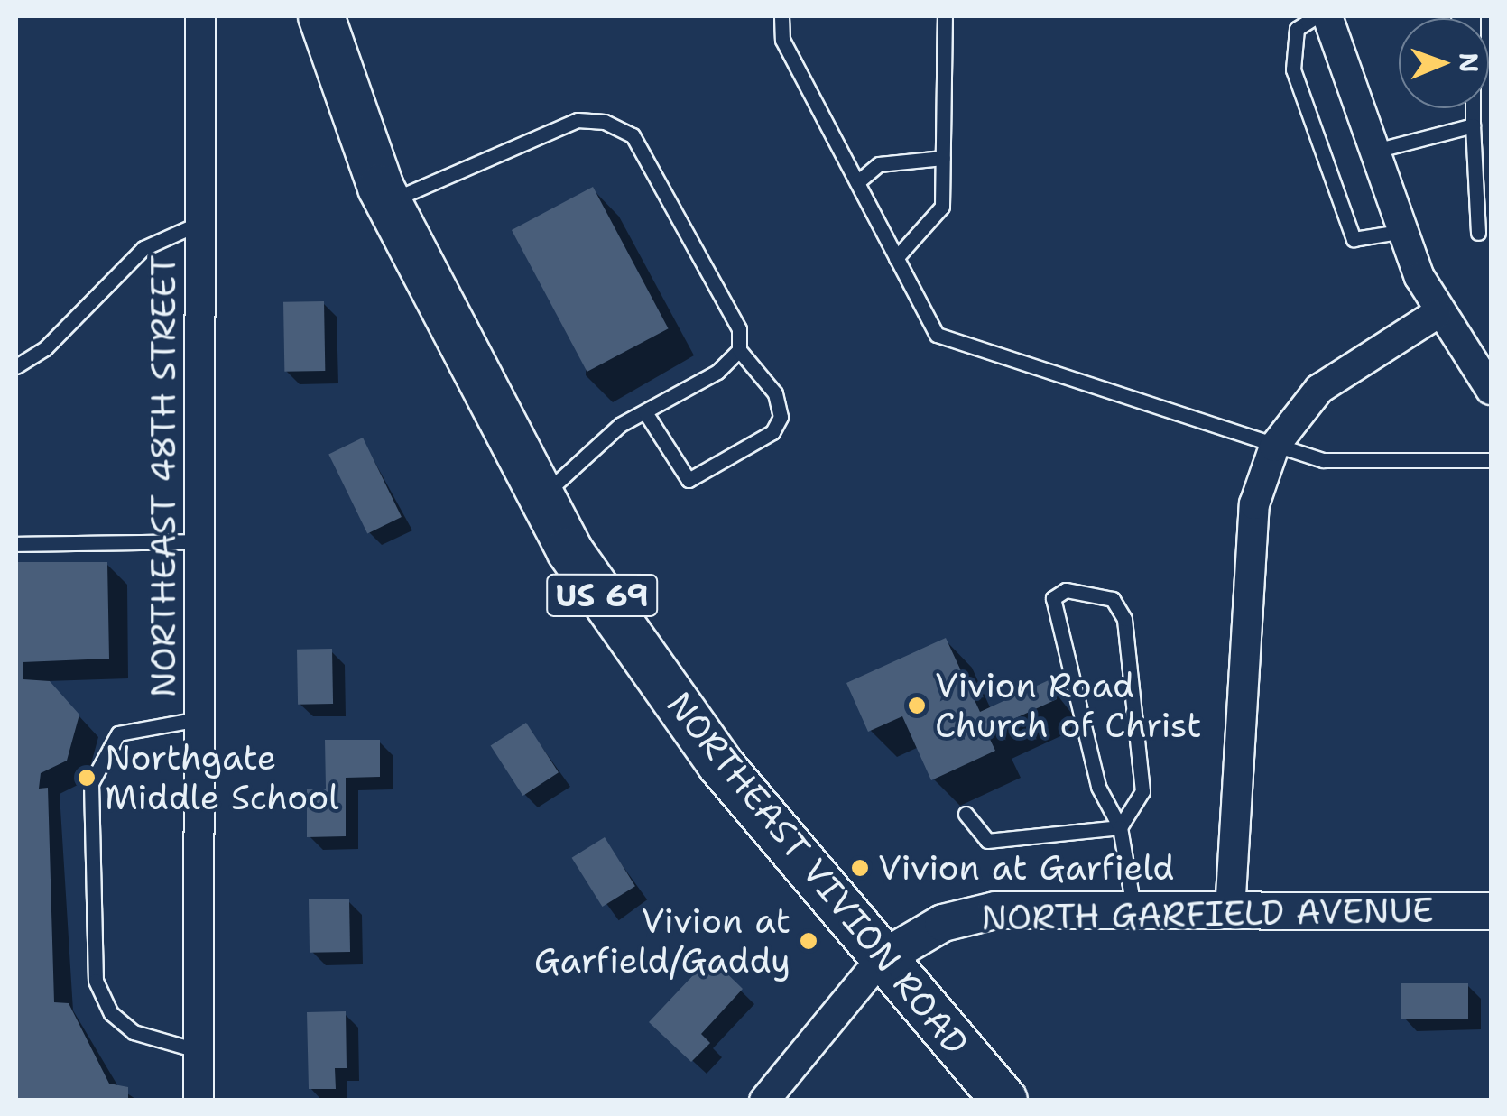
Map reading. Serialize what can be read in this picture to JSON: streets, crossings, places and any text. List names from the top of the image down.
{
  "streets": {
    "main road": ["US 69", "NORTHEAST VIVION ROAD"],
    "street": ["NORTHEAST 48TH STREET", "NORTH GARFIELD AVENUE"]
  },
  "crossings": [
    ["NORTHEAST VIVION ROAD", "NORTH GARFIELD AVENUE"]
  ],
  "places": [
    "Vivion Road Church of Christ",
    "Northgate Middle School",
    "Vivion at Garfield",
    "Vivion at Garfield/Gaddy"
  ],
  "north": "right"
}
